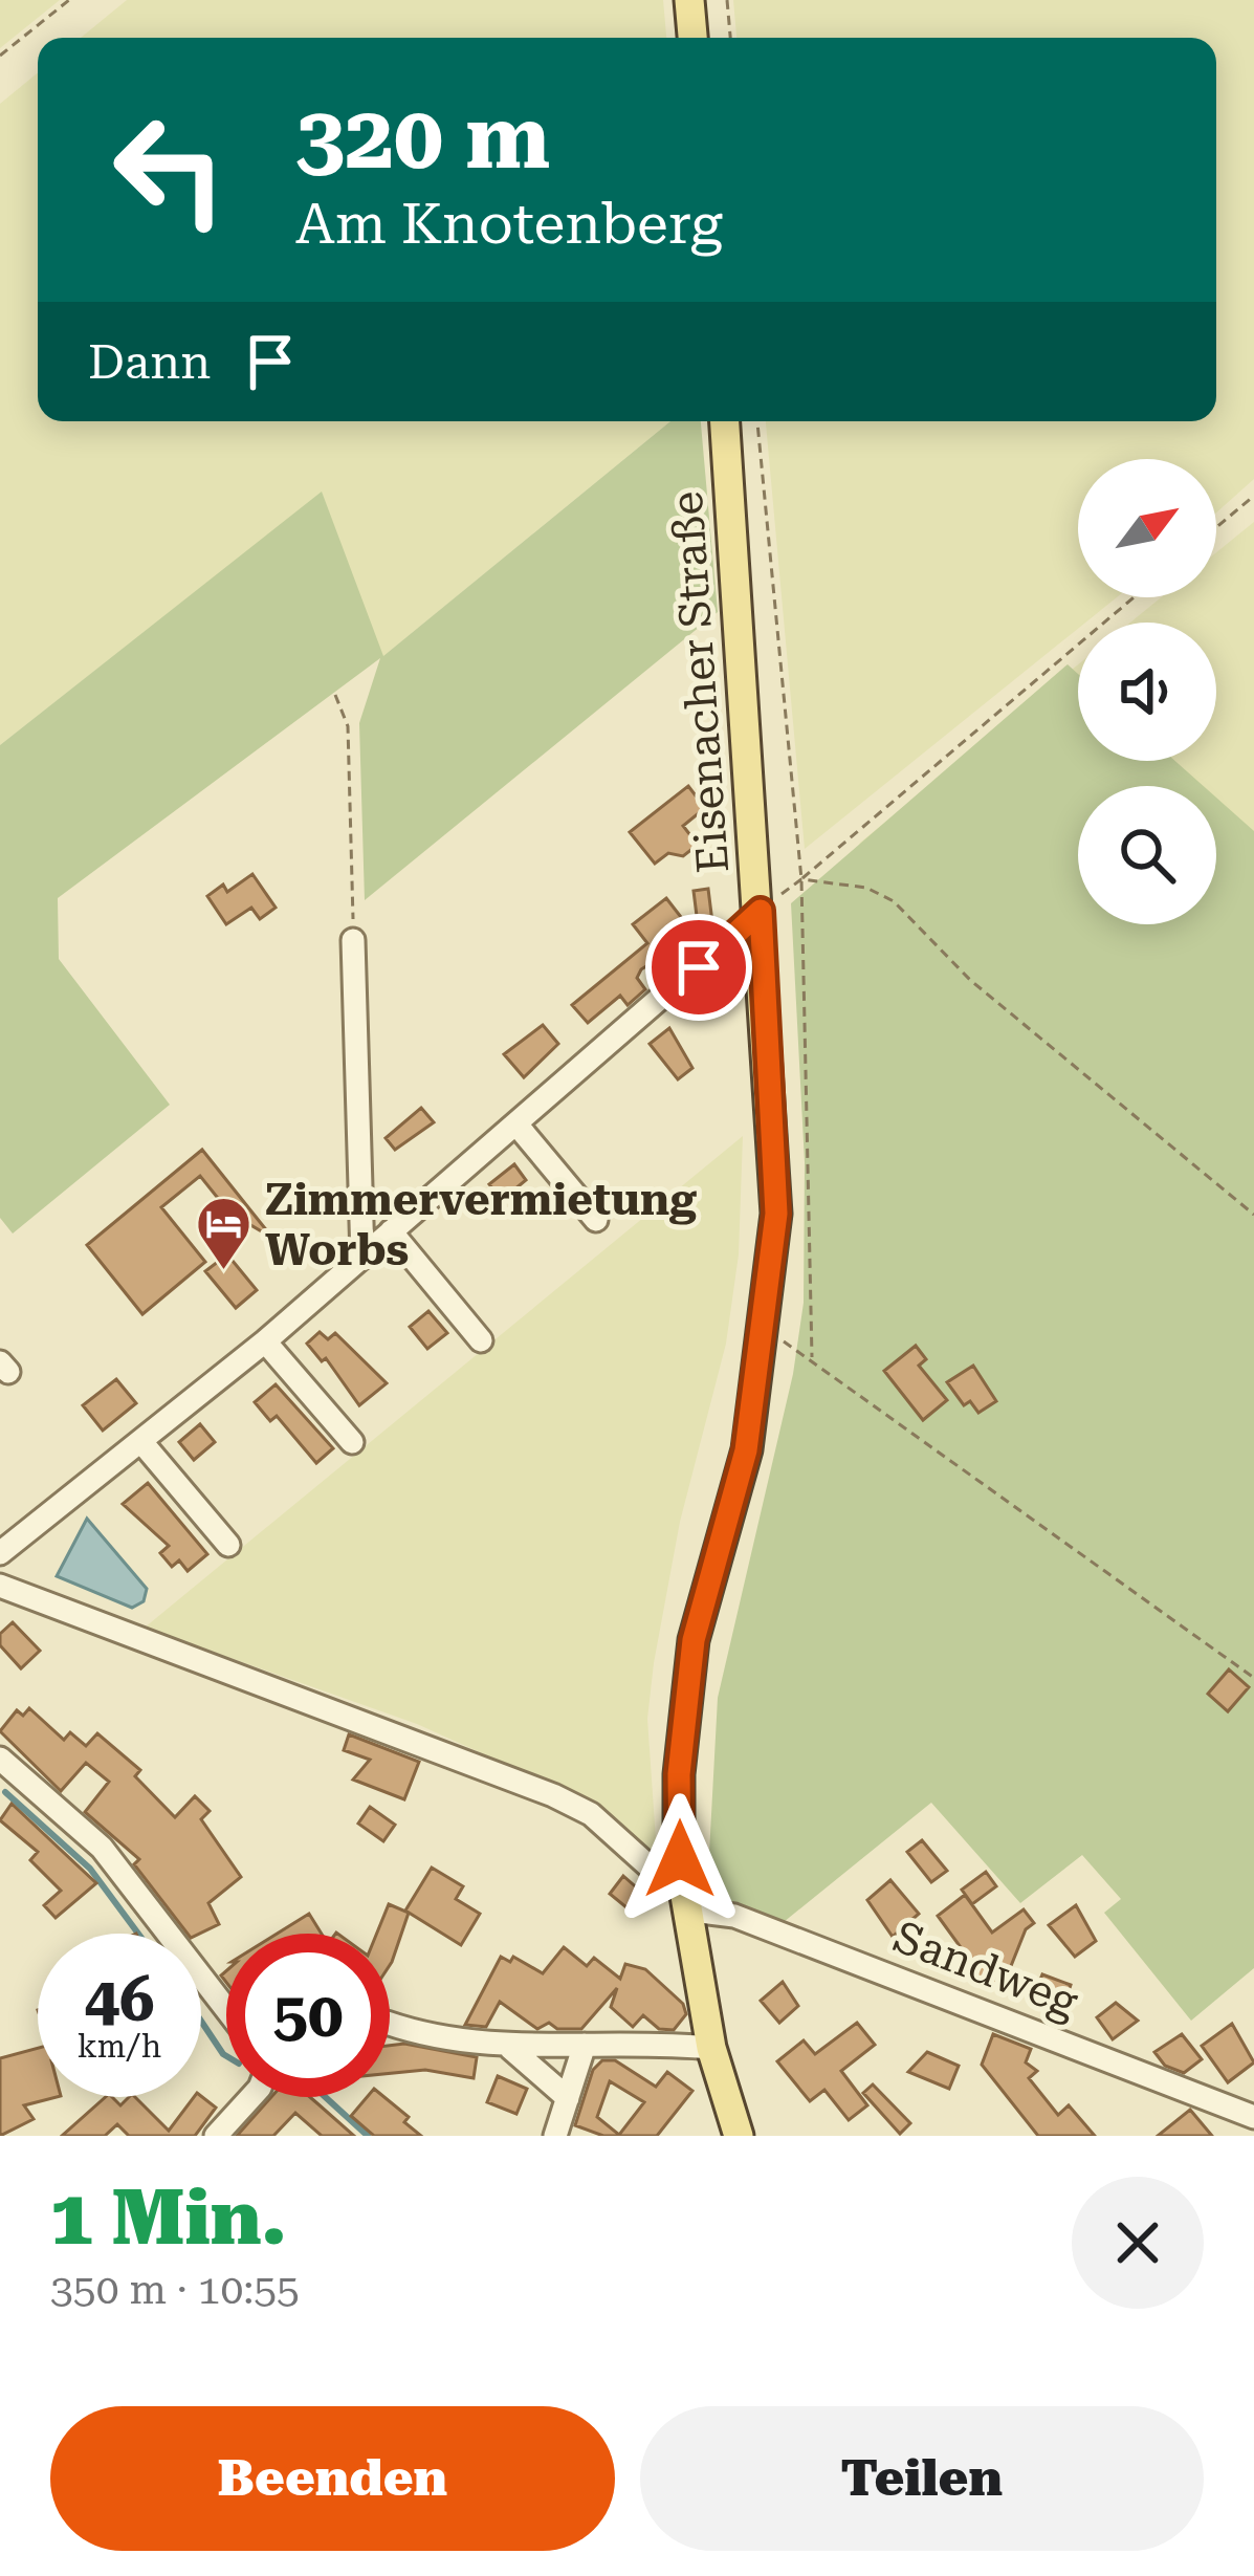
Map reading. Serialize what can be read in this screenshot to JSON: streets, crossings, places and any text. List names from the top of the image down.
{
  "streets": {
    "main road": ["Eisenacher Straße"],
    "street": ["Sandweg"]
  },
  "crossings": [
    ["Eisenacher Straße", "Sandweg"]
  ],
  "places": {
    "hotel": ["Zimmervermietung Worbs"]
  },
  "north": "top right",
  "page": {
    "turn": ["320 m", "Am Knotenberg"],
    "then": "Dann",
    "speed": "46 km/h",
    "limit": "50",
    "heading": ["1 Min.", "350 m · 10:55"],
    "buttons": ["Beenden", "Teilen"]
  }
}
